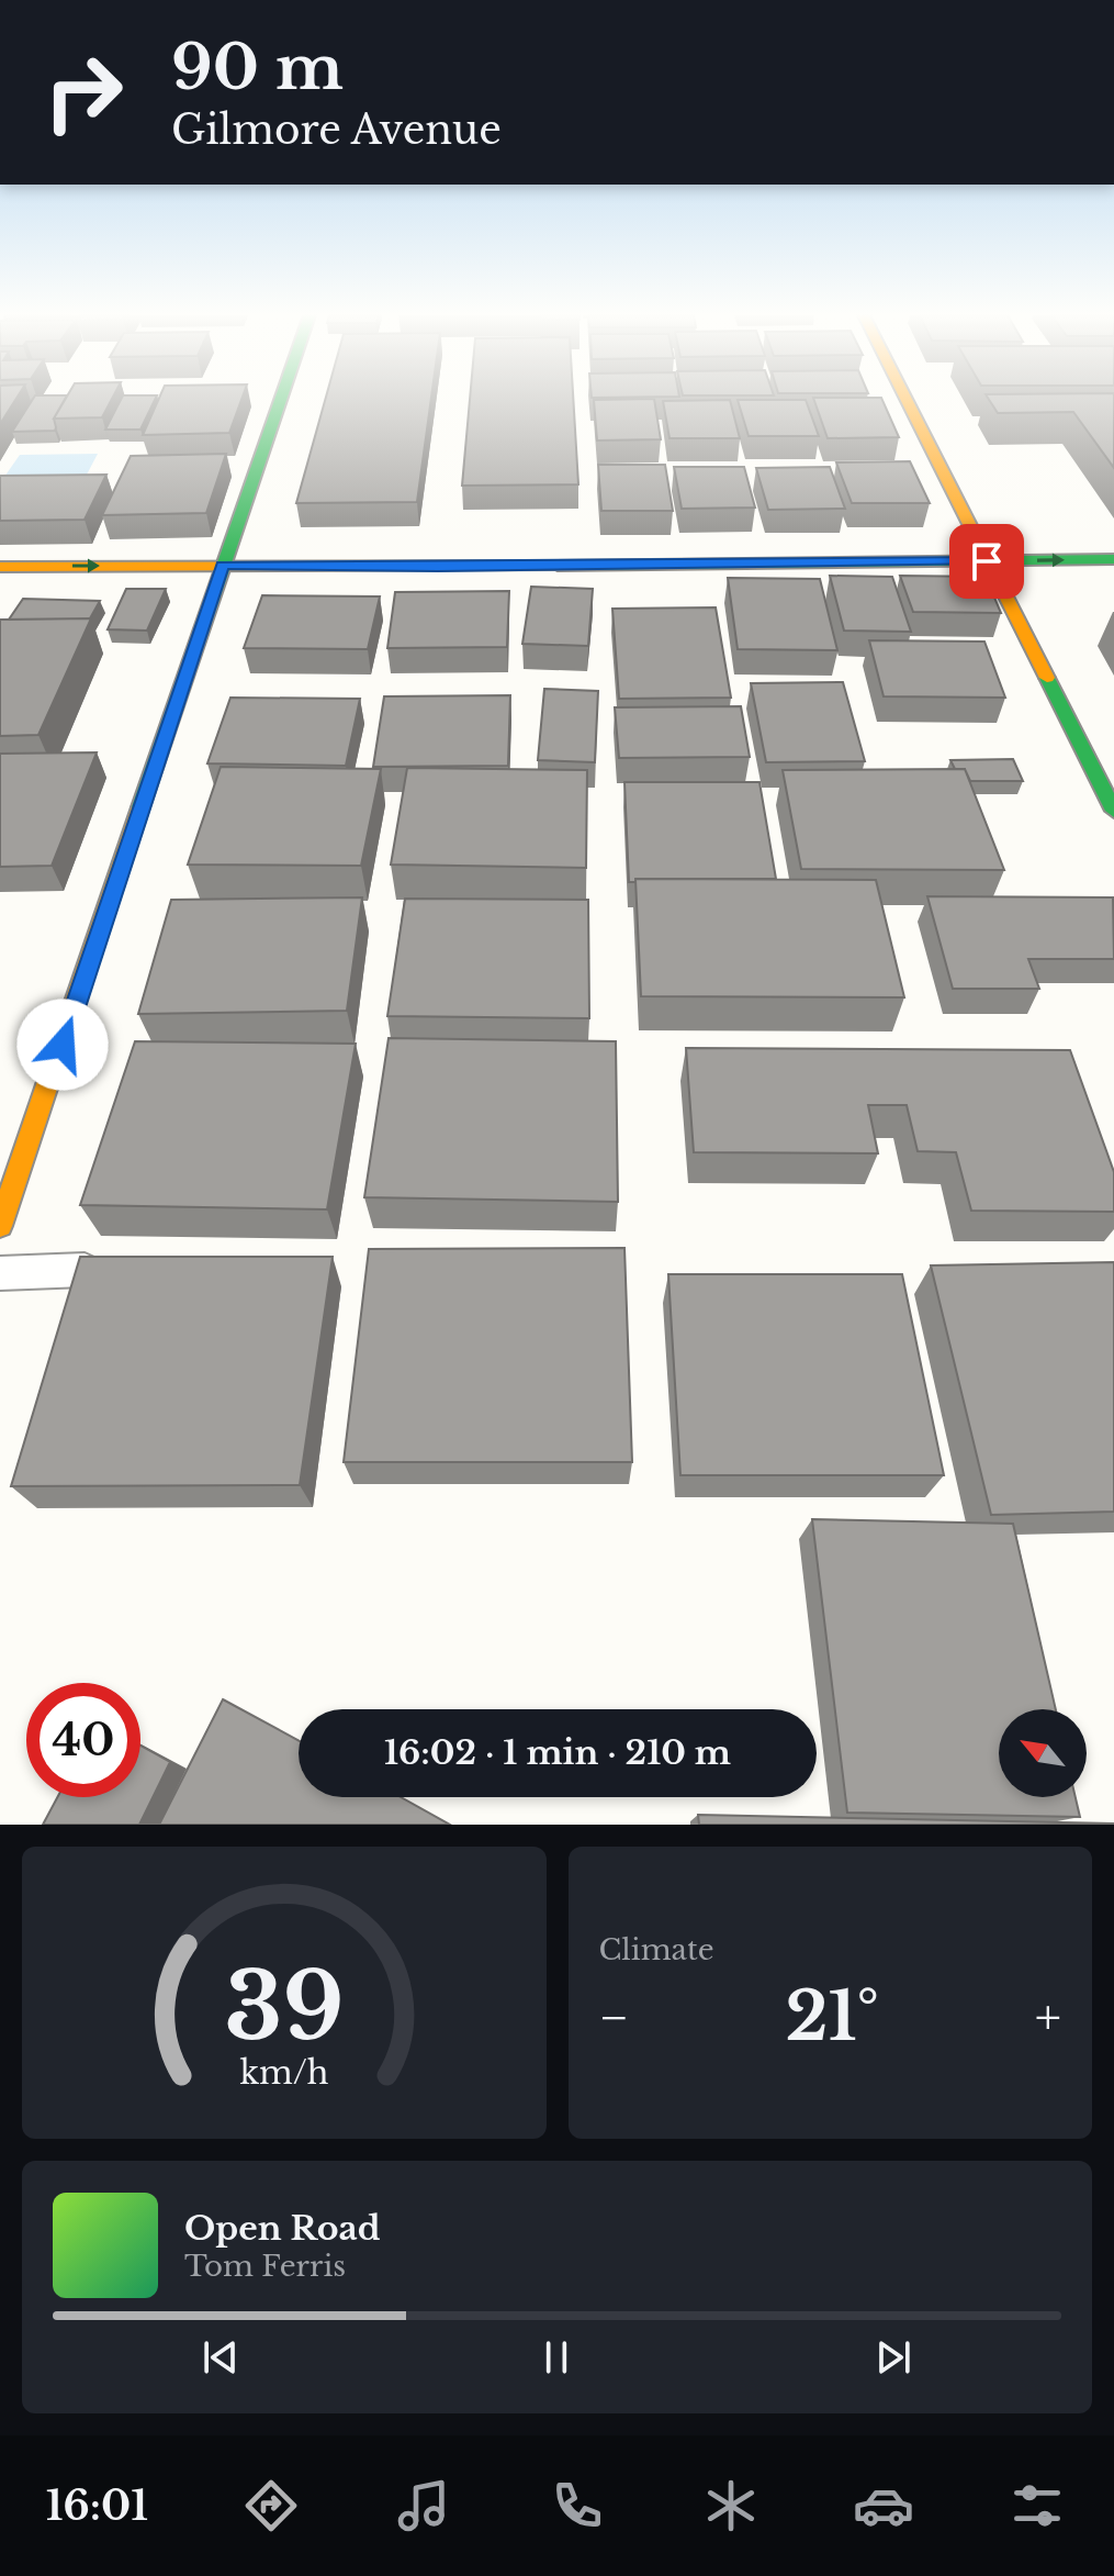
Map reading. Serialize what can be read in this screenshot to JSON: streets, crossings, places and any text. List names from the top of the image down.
{
  "north": "top left",
  "page": {
    "turn": ["90 m", "Gilmore Avenue"],
    "limit": "40",
    "trip": "16:02 · 1 min · 210 m",
    "tile": "Climate",
    "heat": ["−", "21°", "+"],
    "song": ["Open Road", "Tom Ferris"],
    "tabs": "16:01",
    "gauge": ["39", "km/h"]
  }
}
